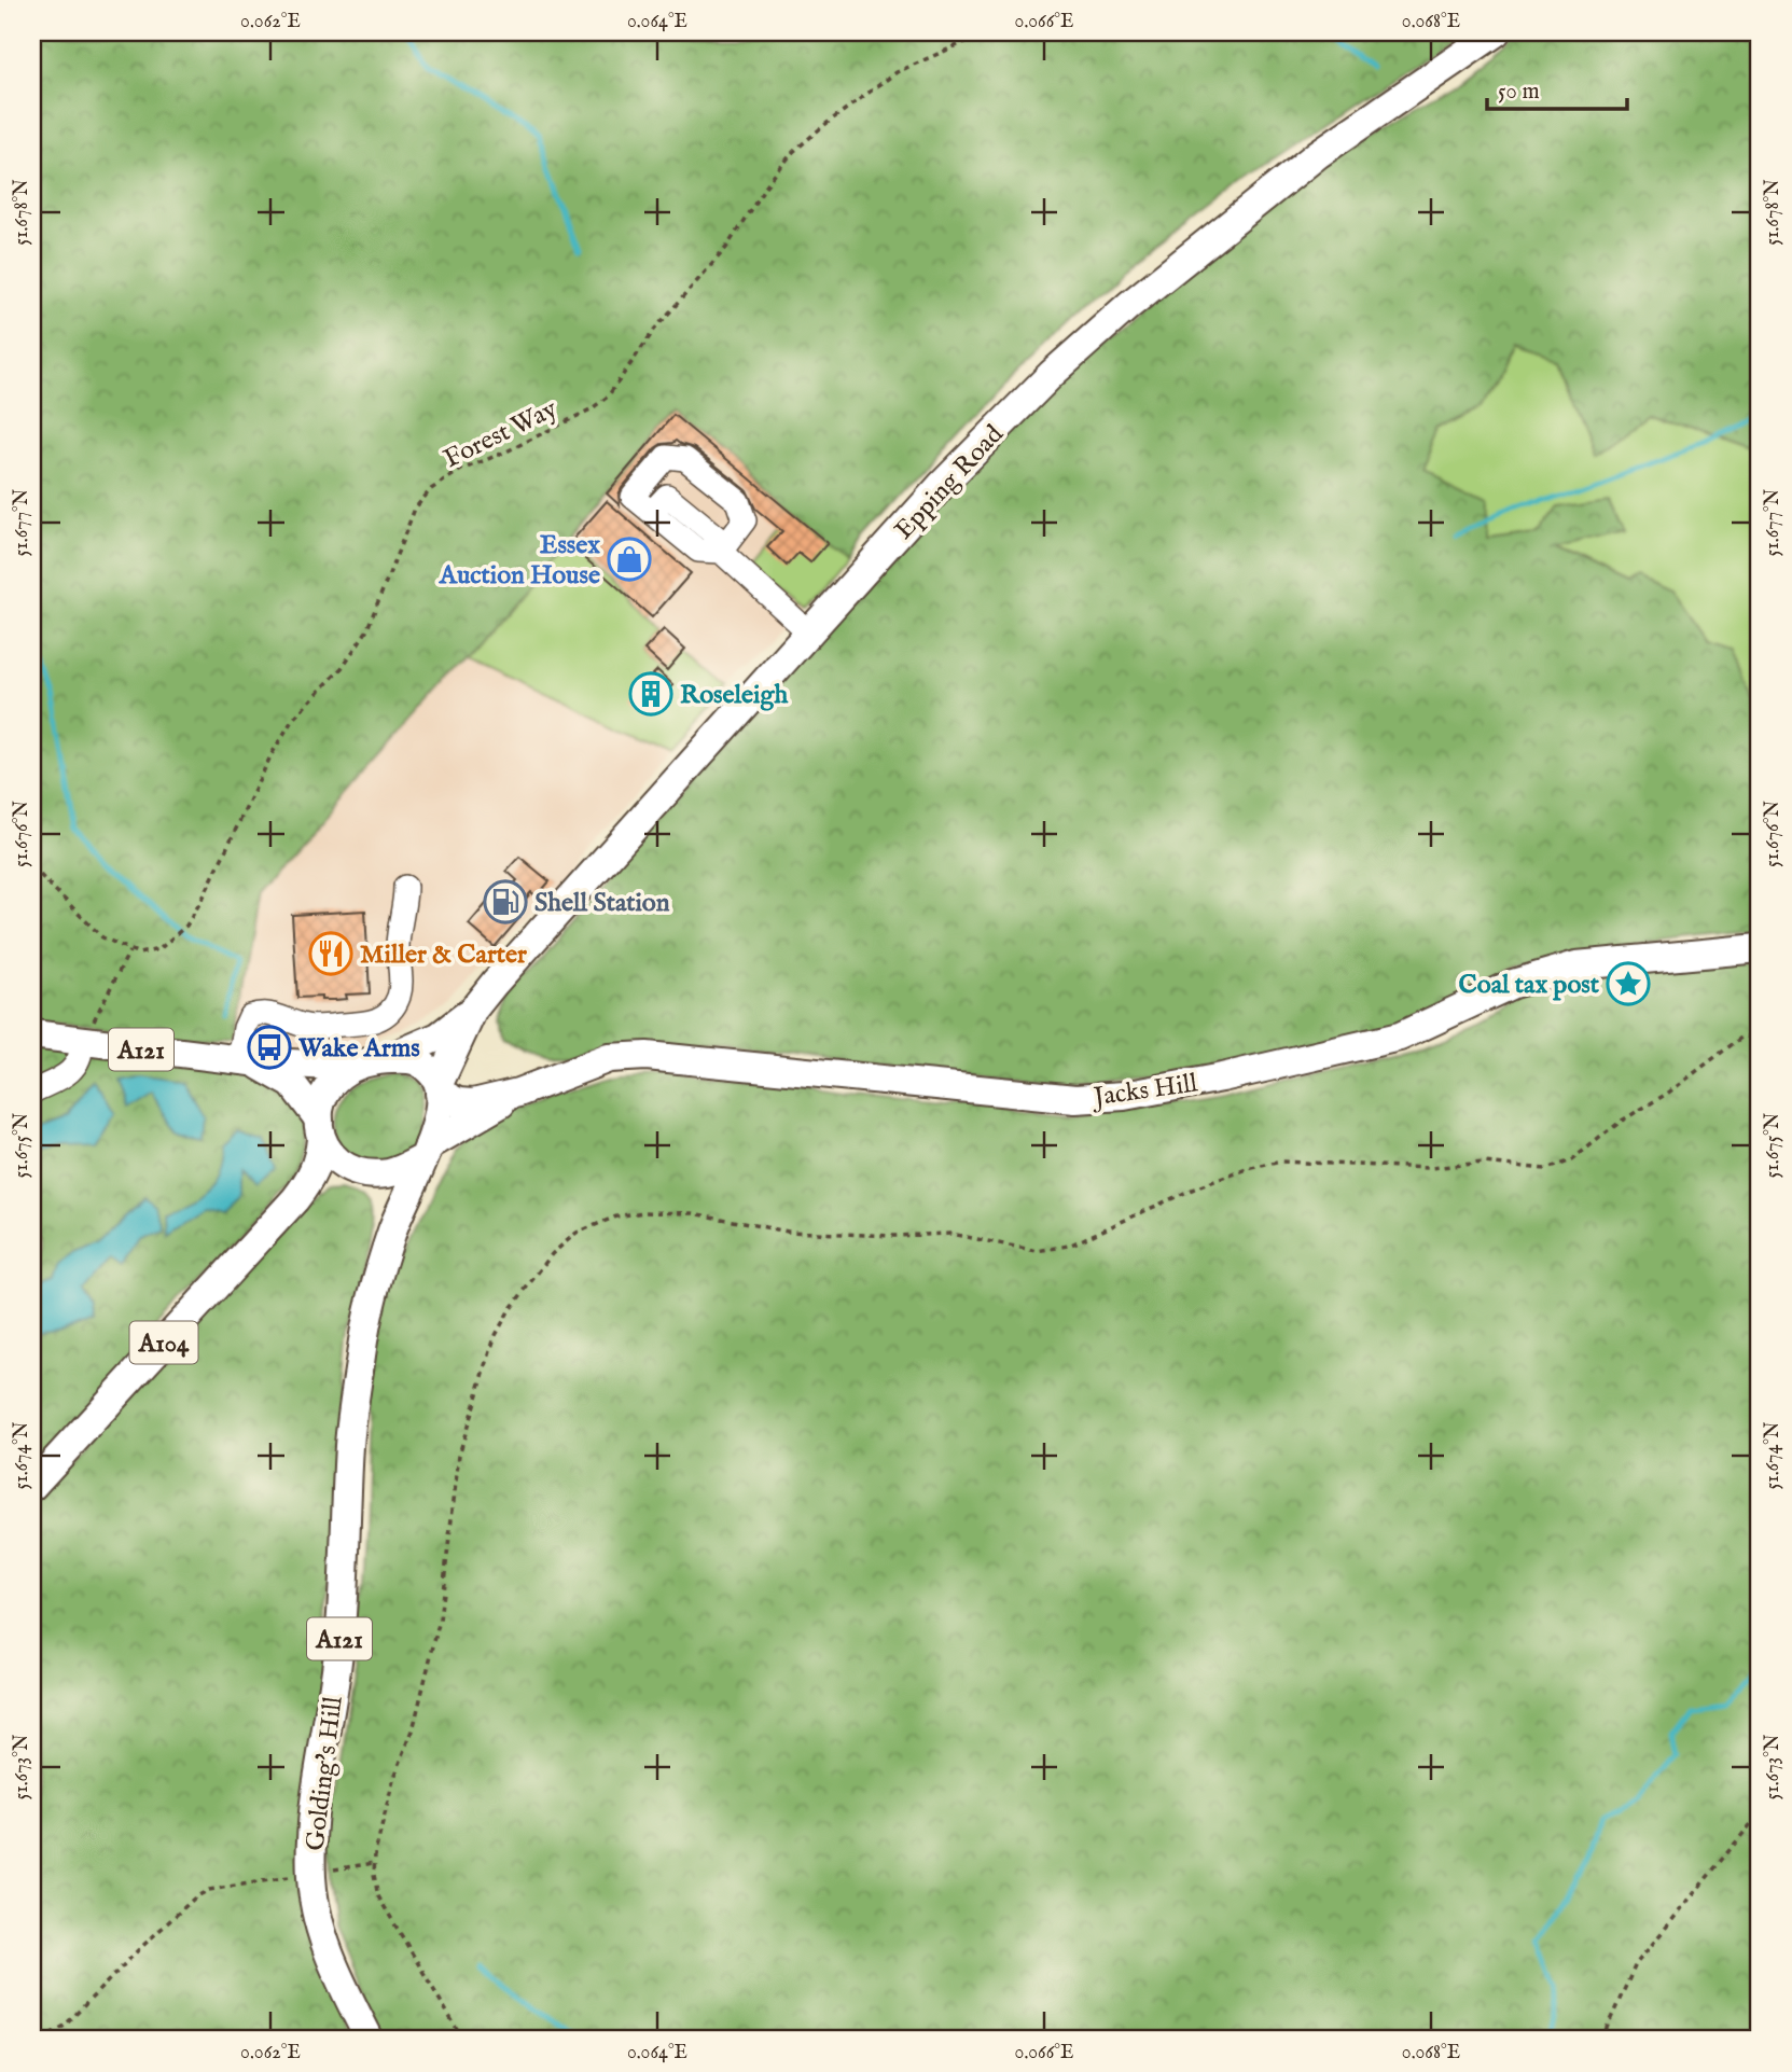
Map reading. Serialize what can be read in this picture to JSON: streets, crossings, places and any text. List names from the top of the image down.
{
  "streets": {
    "main road": [
      "Epping Road",
      "A121",
      "Jacks Hill",
      "A104",
      "Golding's Hill"
    ],
    "path": ["Forest Way"]
  },
  "crossings": [
    ["Epping Road", "A121"],
    ["Epping Road", "A104"],
    ["Epping Road", "Golding's Hill"],
    ["A121", "A104"],
    ["A121", "Golding's Hill"],
    ["A104", "Golding's Hill"]
  ],
  "places": {
    "shop": ["Essex Auction House"],
    "building": ["Roseleigh"],
    "fuel station": ["Shell Station"],
    "restaurant": ["Miller & Carter"],
    "place": ["Coal tax post"],
    "bus stop": ["Wake Arms"]
  },
  "scale_bar": "50 m",
  "coordinates": [
    "0.062°E",
    "0.064°E",
    "0.066°E",
    "0.068°E",
    "51.678°N",
    "51.677°N",
    "51.676°N",
    "51.675°N",
    "51.674°N",
    "51.673°N"
  ]
}
